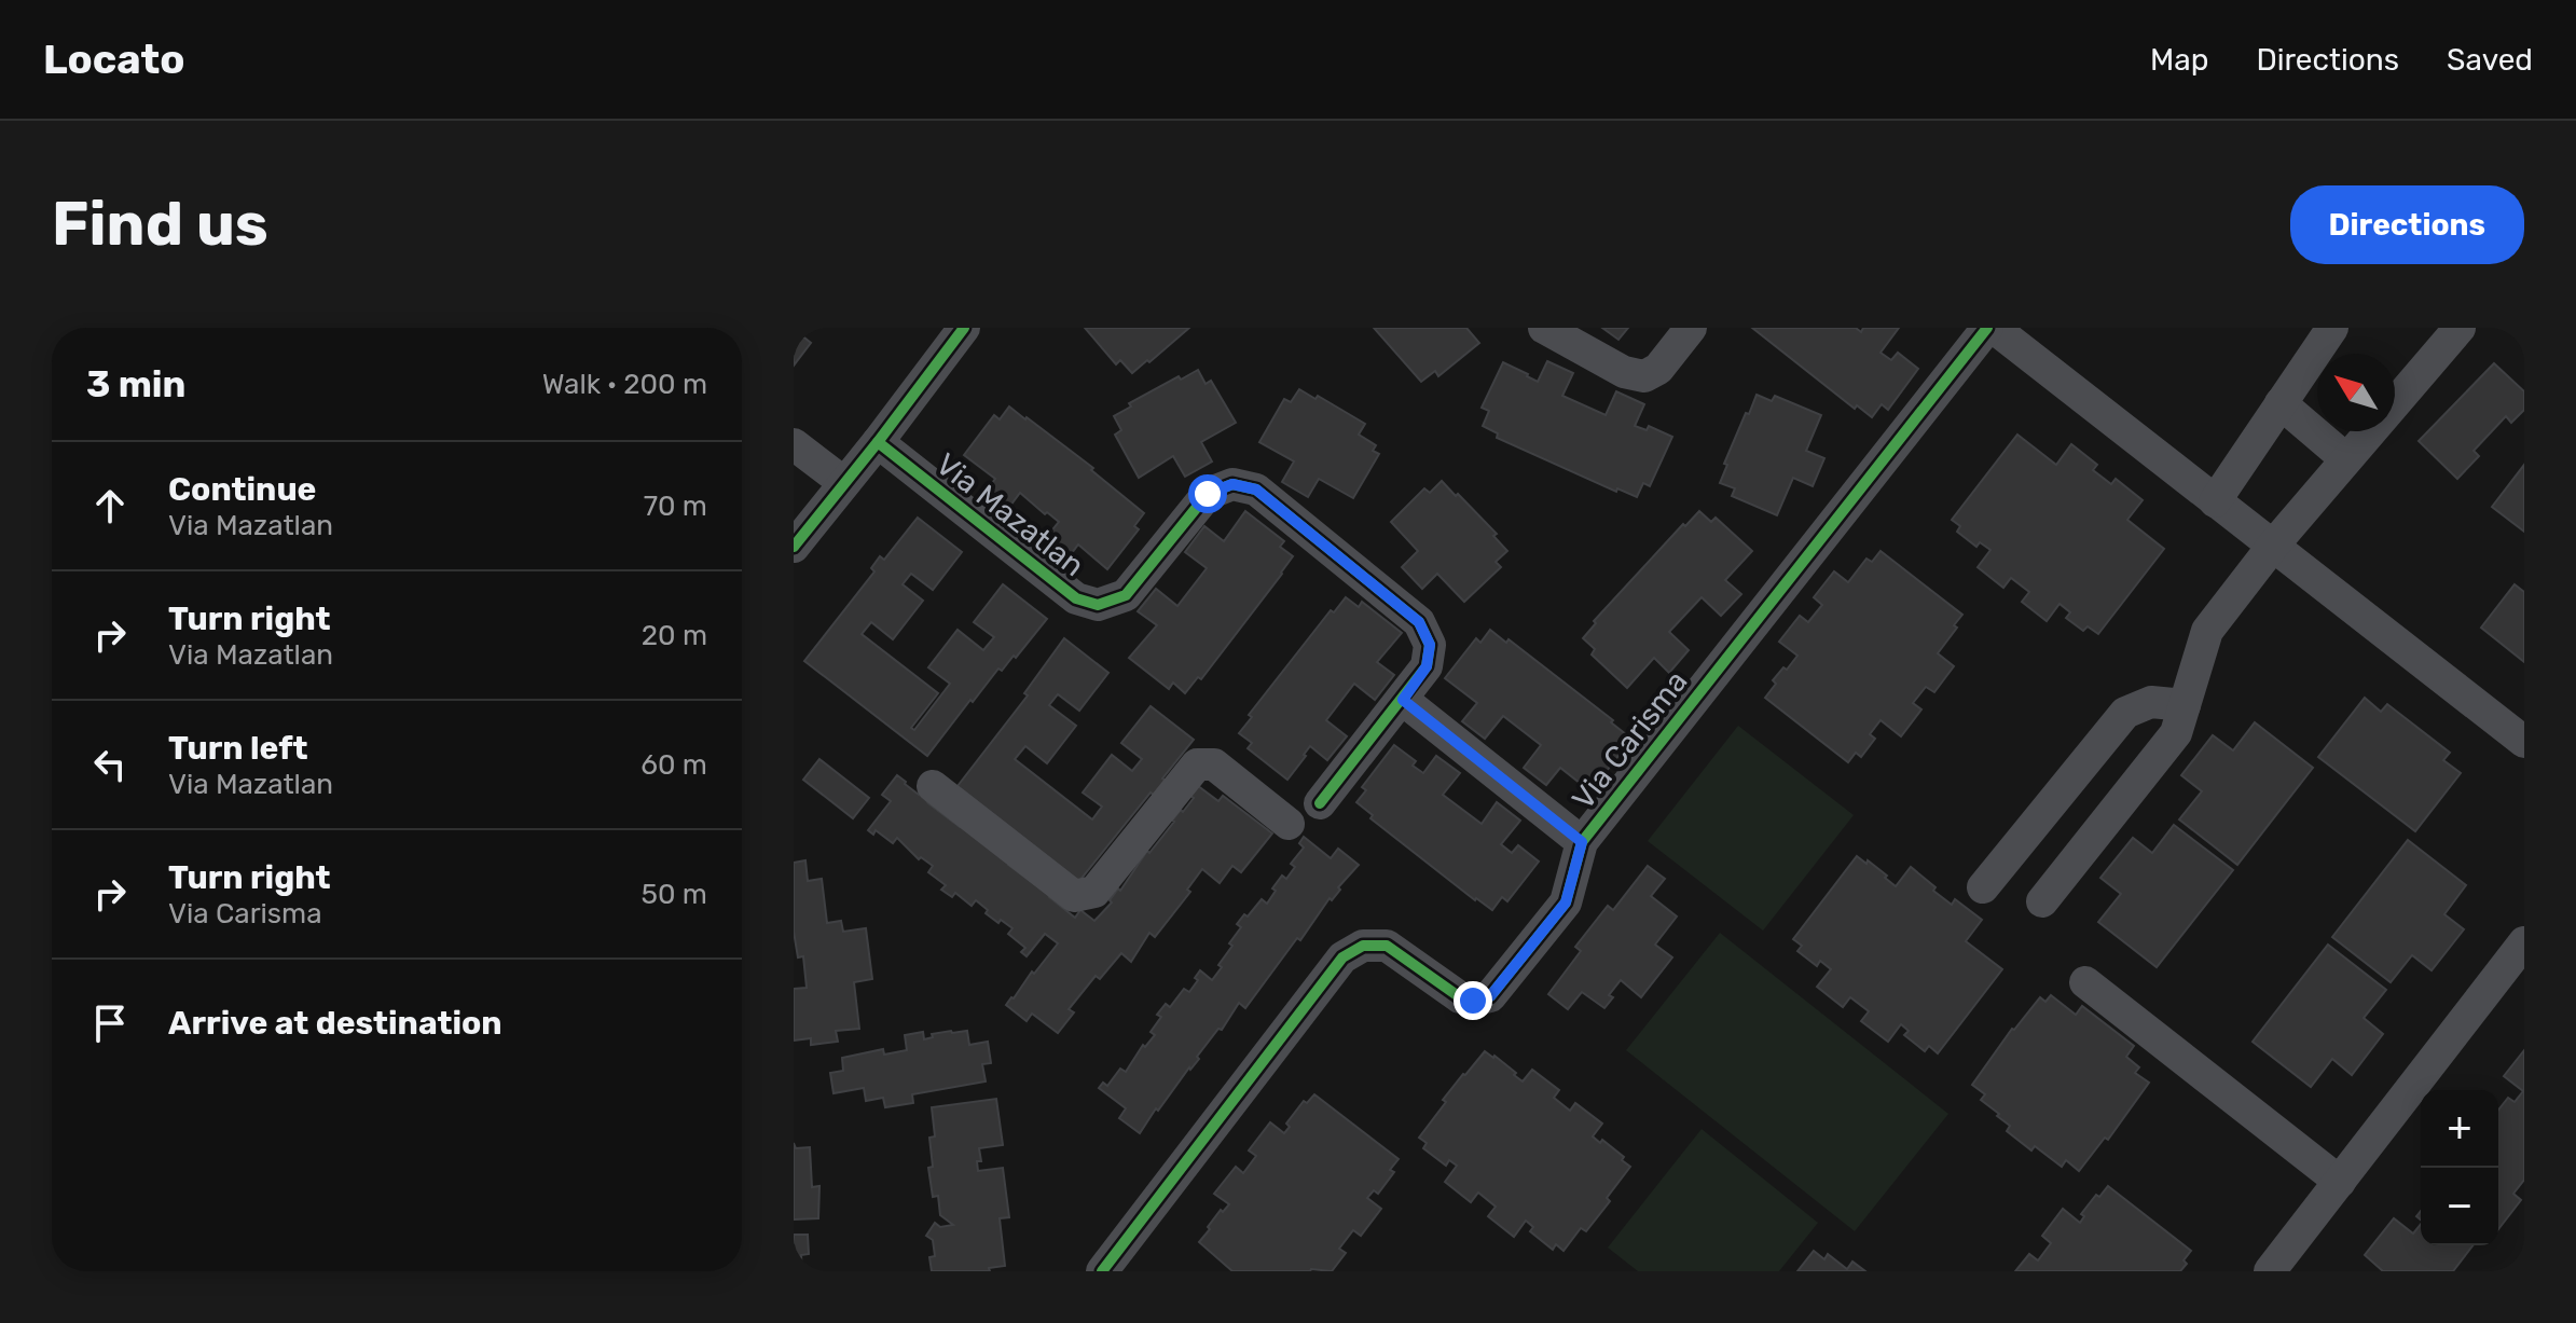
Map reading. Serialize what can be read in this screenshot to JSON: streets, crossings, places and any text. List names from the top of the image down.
{
  "streets": {
    "street": ["Via Mazatlan", "Via Carisma"]
  },
  "north": "top left",
  "page": {
    "header": "Locato",
    "nav": ["Map", "Directions", "Saved"],
    "buttons": "Directions",
    "title": "Find us",
    "heading": ["3 min", "Walk · 200 m"],
    "list": [
      ["Continue", "Via Mazatlan", "70 m"],
      ["Turn right", "Via Mazatlan", "20 m"],
      ["Turn left", "Via Mazatlan", "60 m"],
      ["Turn right", "Via Carisma", "50 m"],
      "Arrive at destination"
    ],
    "map_buttons": ["+", "−"]
  }
}
